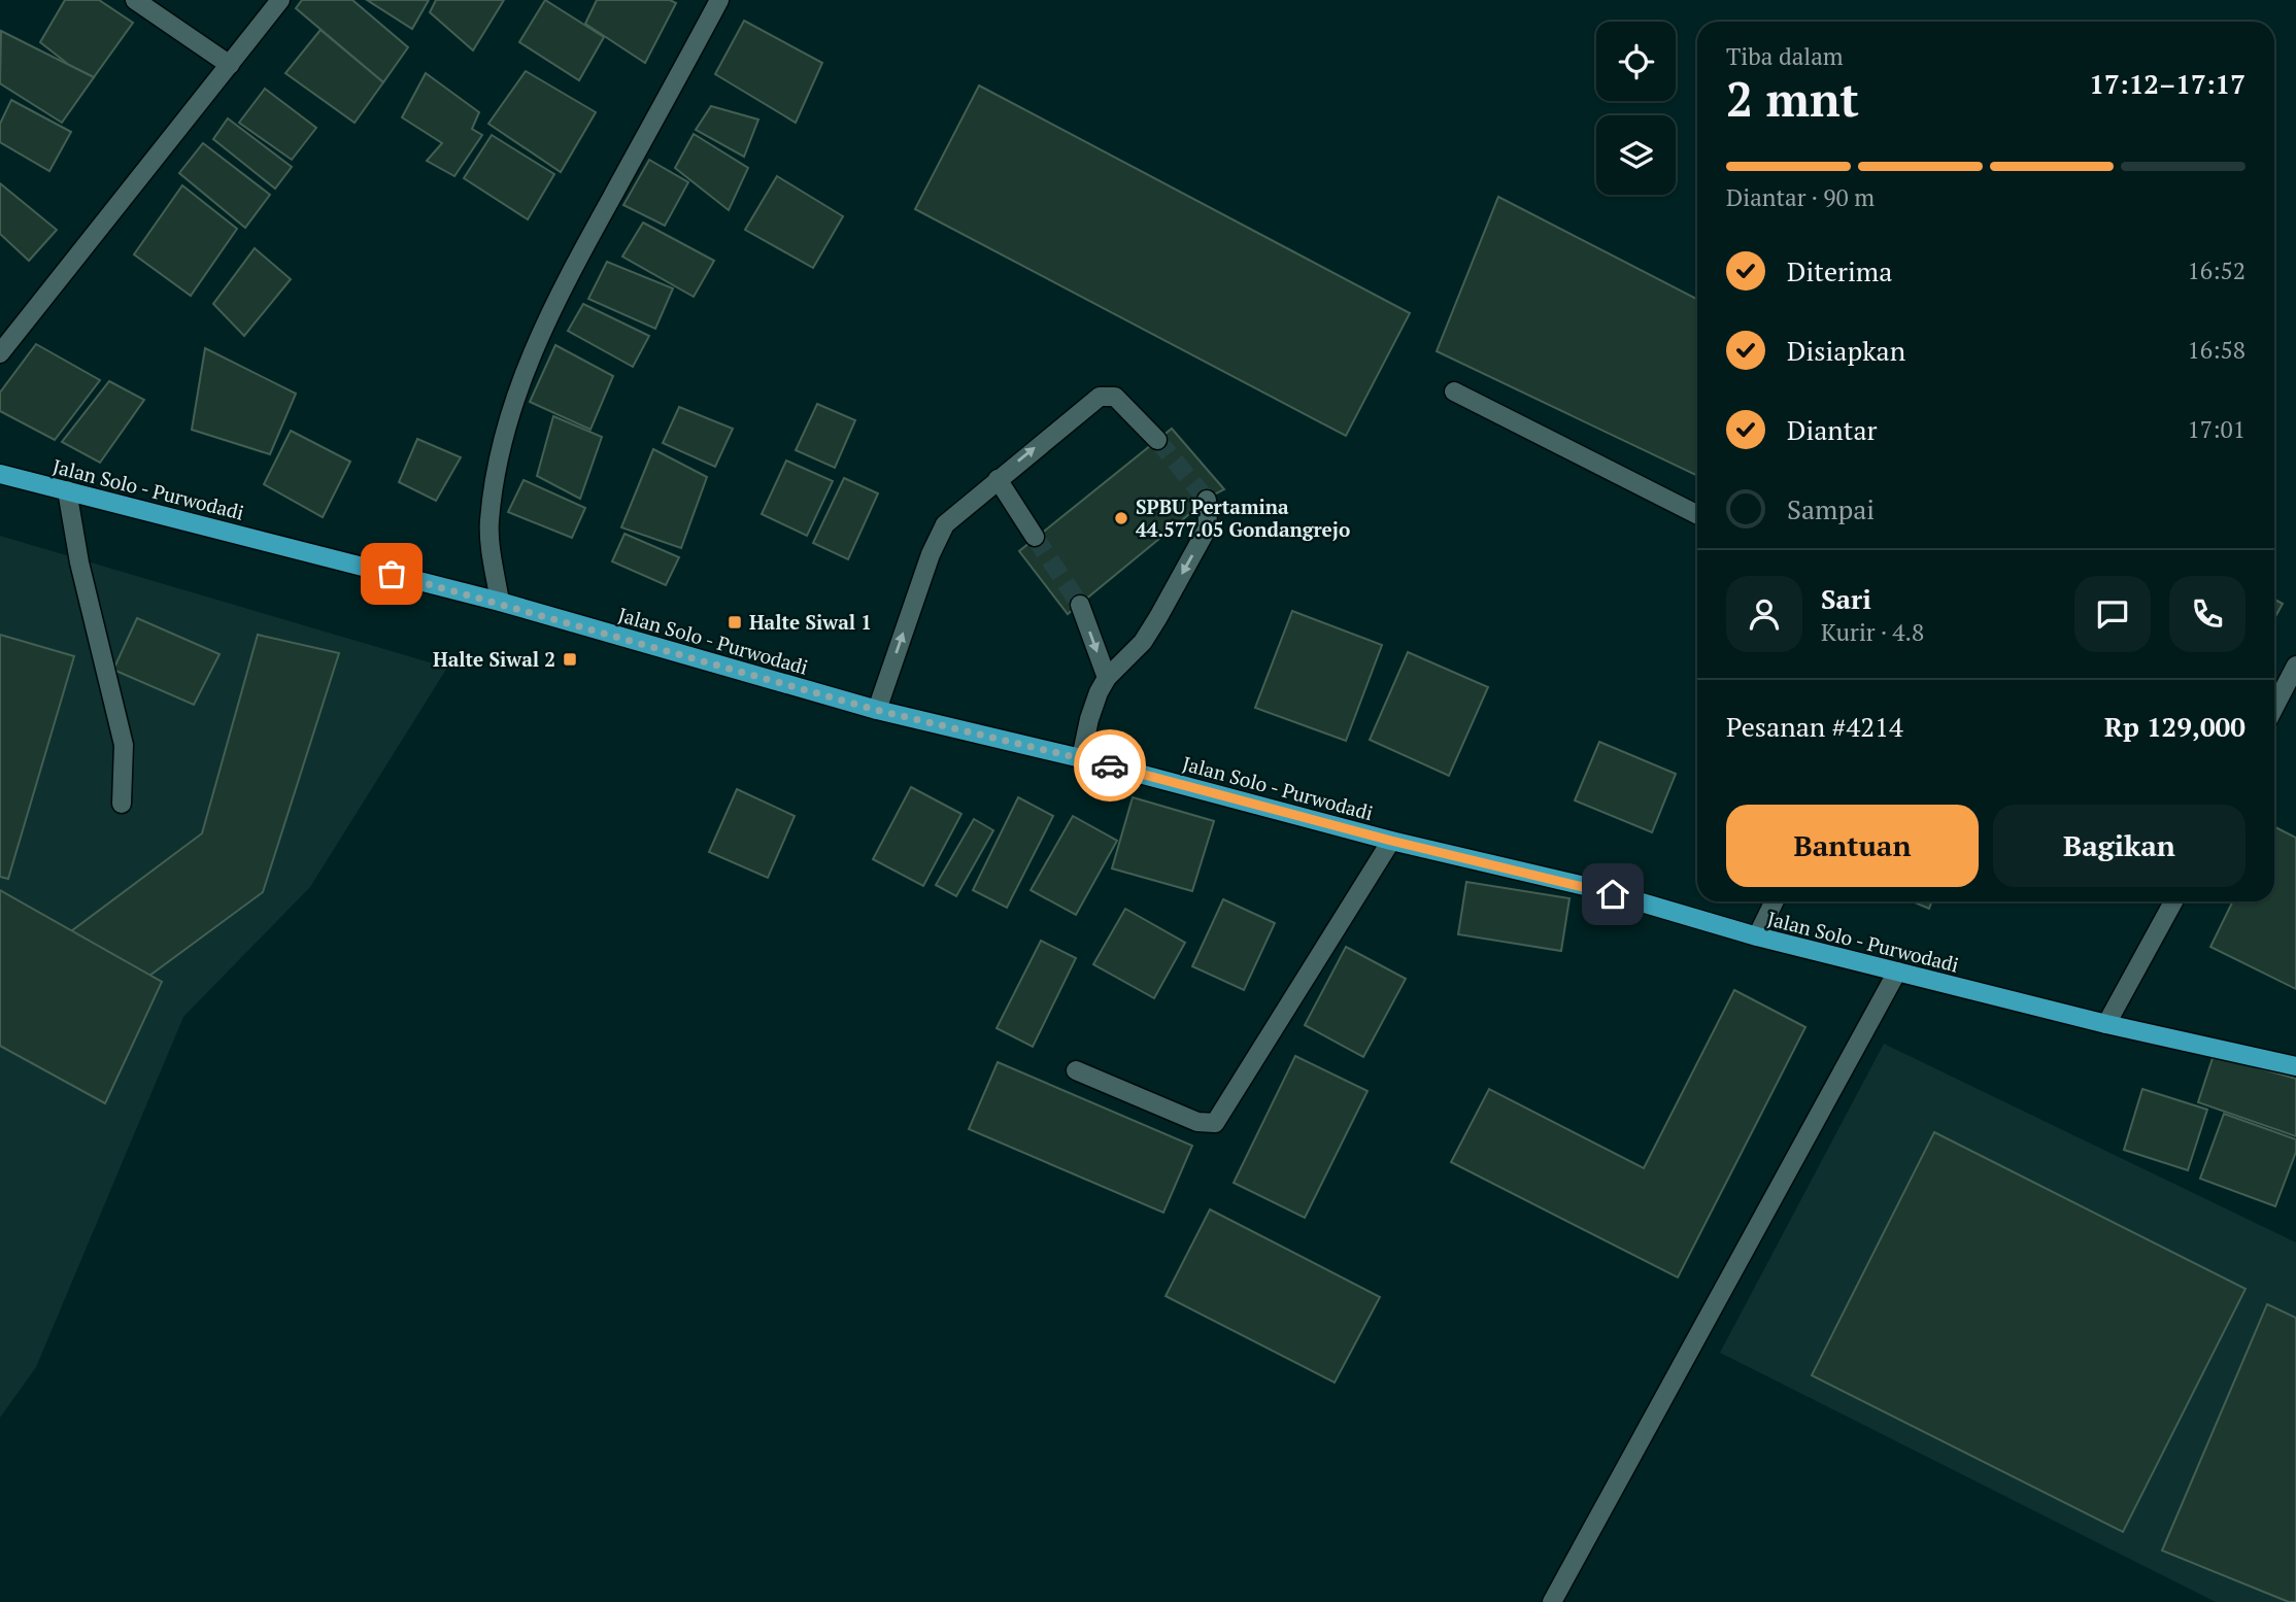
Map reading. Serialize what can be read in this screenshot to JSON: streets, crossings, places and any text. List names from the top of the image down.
{
  "streets": {
    "main road": ["Jalan Solo - Purwodadi"]
  },
  "places": {
    "other": ["SPBU Pertamina 44.577.05 Gondangrejo"],
    "transit": ["Halte Siwal 1", "Halte Siwal 2"]
  },
  "page": {
    "heading": ["2 mnt", "Tiba dalam", "17:12–17:17"],
    "panel": [
      "Sari",
      "Kurir · 4.8",
      "Pesanan #4214",
      "Rp 129,000"
    ],
    "bar": "Diantar · 90 m",
    "list": [
      ["Diterima", "16:52"],
      ["Disiapkan", "16:58"],
      ["Diantar", "17:01"],
      "Sampai"
    ],
    "buttons": ["Bantuan", "Bagikan"]
  }
}
